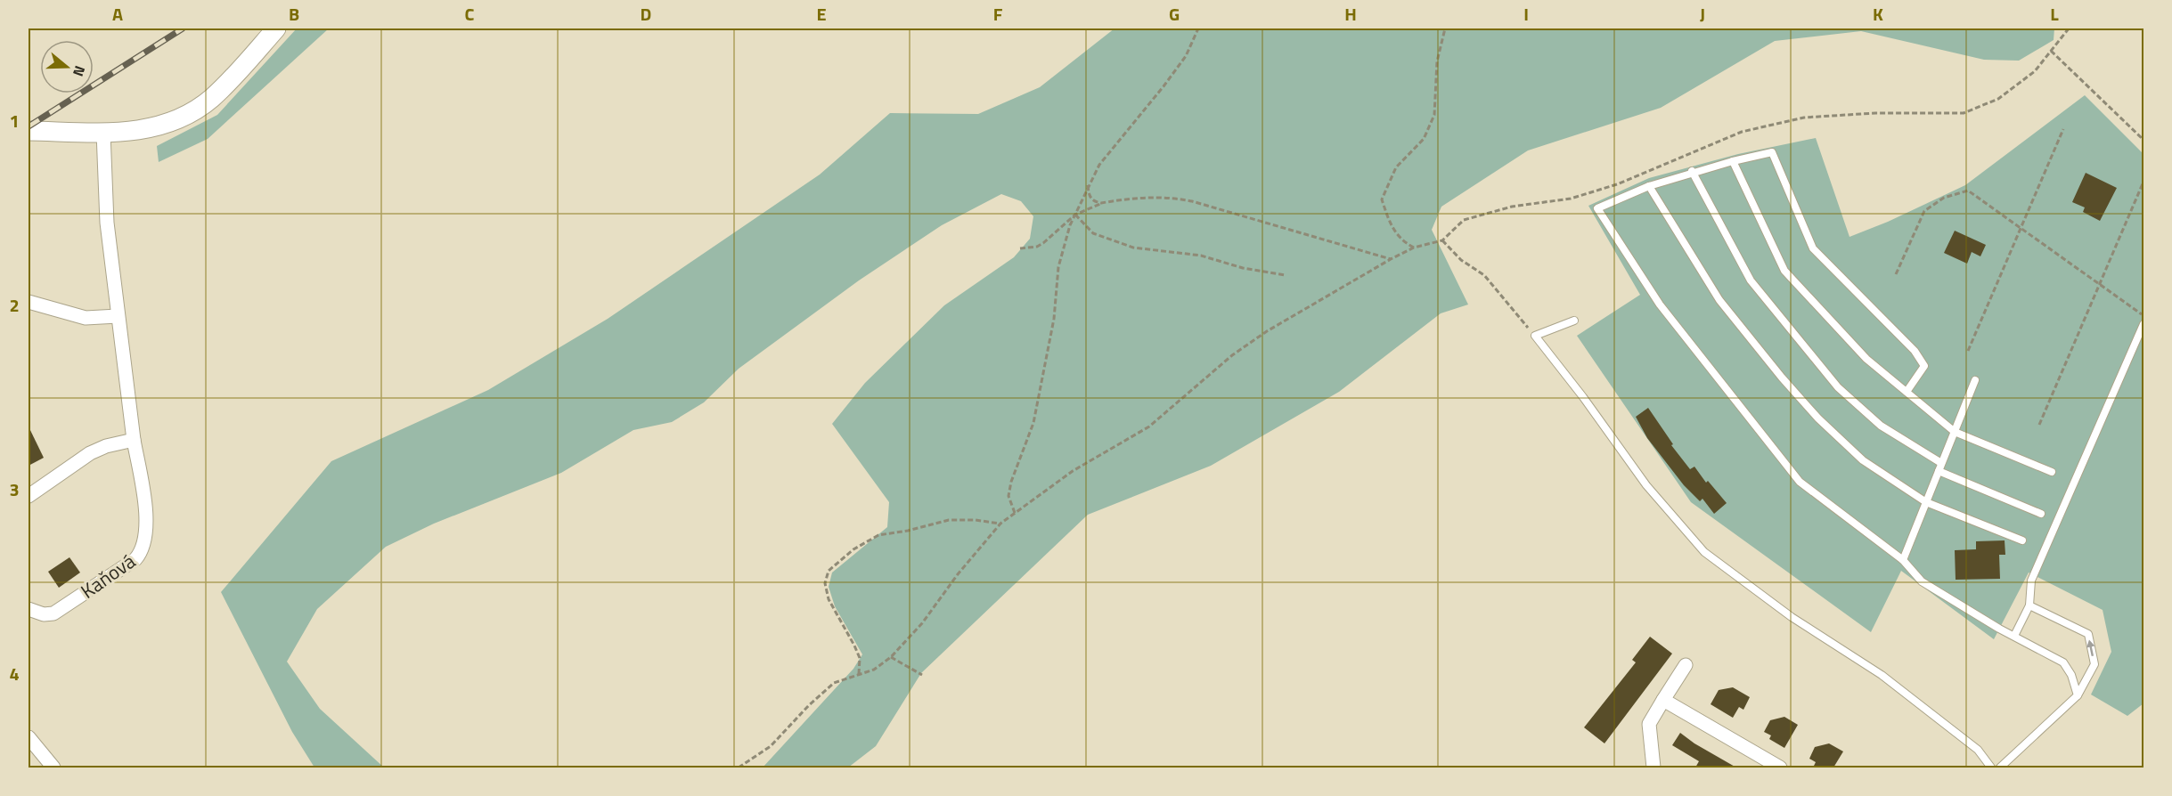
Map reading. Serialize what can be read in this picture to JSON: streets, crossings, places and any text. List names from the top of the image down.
{
  "streets": {
    "street": ["Kaňová"]
  },
  "north": "right",
  "grid": {
    "columns": [
      "A",
      "B",
      "C",
      "D",
      "E",
      "F",
      "G",
      "H",
      "I",
      "J",
      "K",
      "L"
    ],
    "rows": [
      "1",
      "2",
      "3",
      "4"
    ]
  }
}
